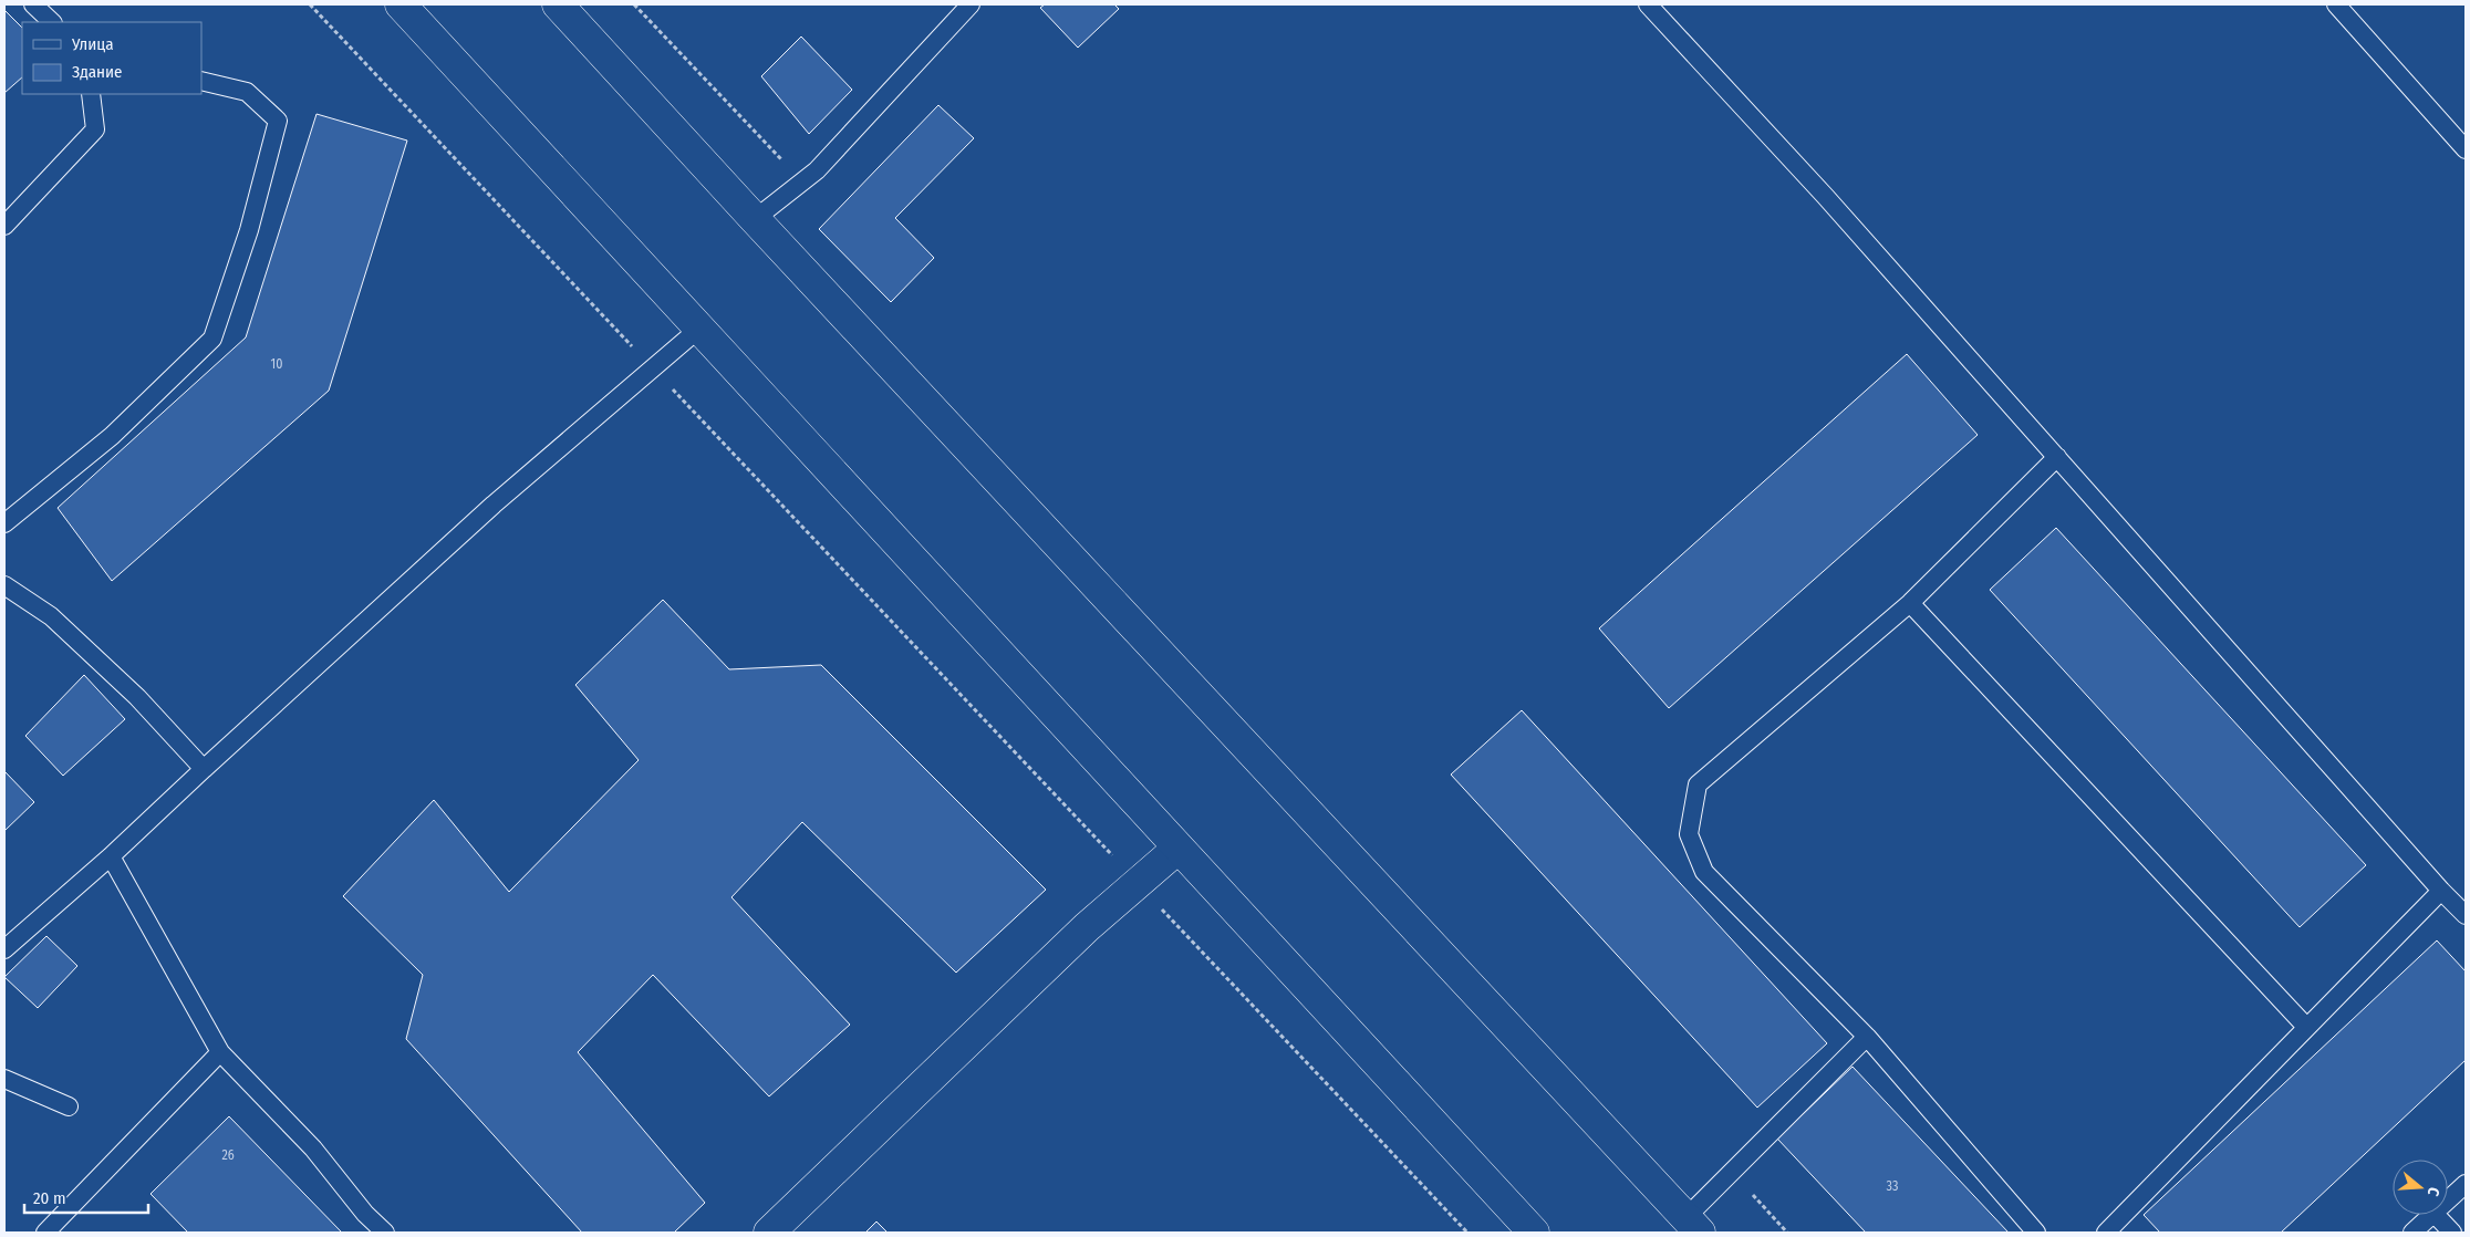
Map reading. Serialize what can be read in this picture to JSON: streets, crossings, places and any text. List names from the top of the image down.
{
  "house_numbers": ["10", "26", "33"],
  "legend": ["Улица", "Здание"],
  "scale_bar": "20 m",
  "north": "right"
}
